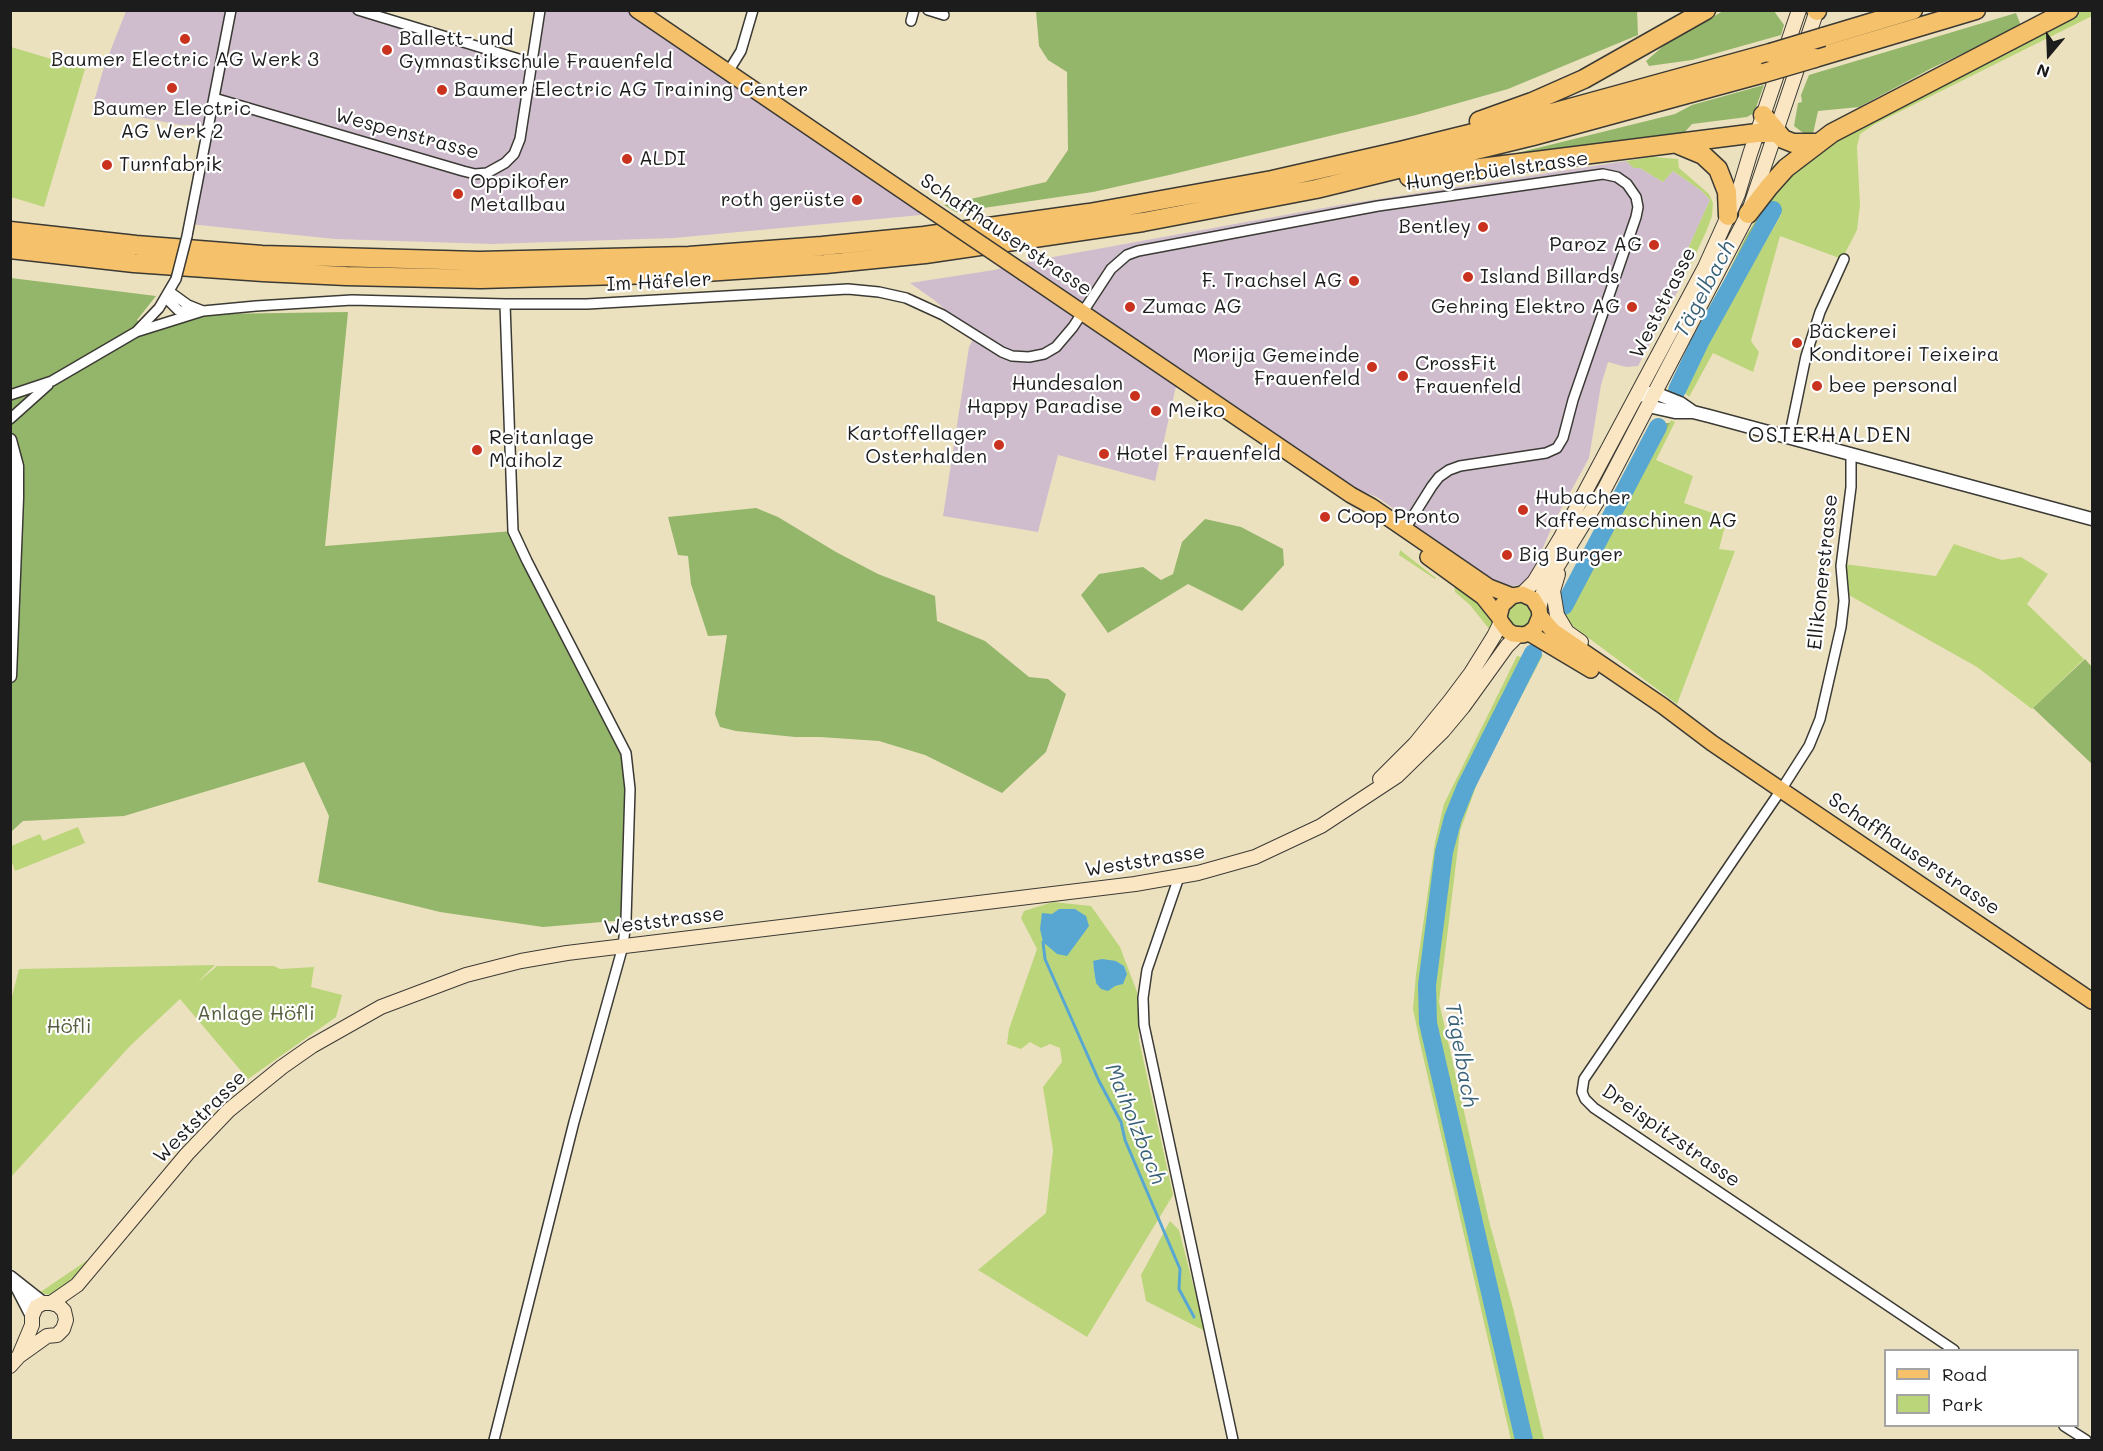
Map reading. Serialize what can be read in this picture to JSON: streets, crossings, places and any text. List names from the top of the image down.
{
  "streets": {
    "main road": ["Schaffhauserstrasse", "Weststrasse"],
    "street": [
      "Wespenstrasse",
      "Hungerbüelstrasse",
      "Im Häfeler",
      "Ellikonerstrasse",
      "Dreispitzstrasse"
    ]
  },
  "crossings": [
    ["Hungerbüelstrasse", "Schaffhauserstrasse"],
    ["Hungerbüelstrasse", "Im Häfeler"],
    ["Schaffhauserstrasse", "Im Häfeler"],
    ["Schaffhauserstrasse", "Weststrasse"],
    ["Schaffhauserstrasse", "Ellikonerstrasse"],
    ["Schaffhauserstrasse", "Dreispitzstrasse"],
    ["Ellikonerstrasse", "Dreispitzstrasse"]
  ],
  "districts": ["OSTERHALDEN"],
  "water": ["Tägelbach", "Maiholzbach"],
  "parks": ["Anlage Höfli", "Höfli"],
  "places": [
    "Baumer Electric AG Werk 3",
    "Ballett- und Gymnastikschule Frauenfeld",
    "Baumer Electric AG Werk 2",
    "Baumer Electric AG Training Center",
    "ALDI",
    "Turnfabrik",
    "Oppikofer Metallbau",
    "roth gerüste",
    "Bentley",
    "Paroz AG",
    "Island Billards",
    "F. Trachsel AG",
    "Zumac AG",
    "Gehring Elektro AG",
    "Bäckerei Konditorei Teixeira",
    "Morija Gemeinde Frauenfeld",
    "CrossFit Frauenfeld",
    "bee personal",
    "Hundesalon Happy Paradise",
    "Meiko",
    "Kartoffellager Osterhalden",
    "Reitanlage Maiholz",
    "Hotel Frauenfeld",
    "Hubacher Kaffeemaschinen AG",
    "Coop Pronto",
    "Big Burger"
  ],
  "legend": ["Road", "Park"],
  "north": "bottom"
}
